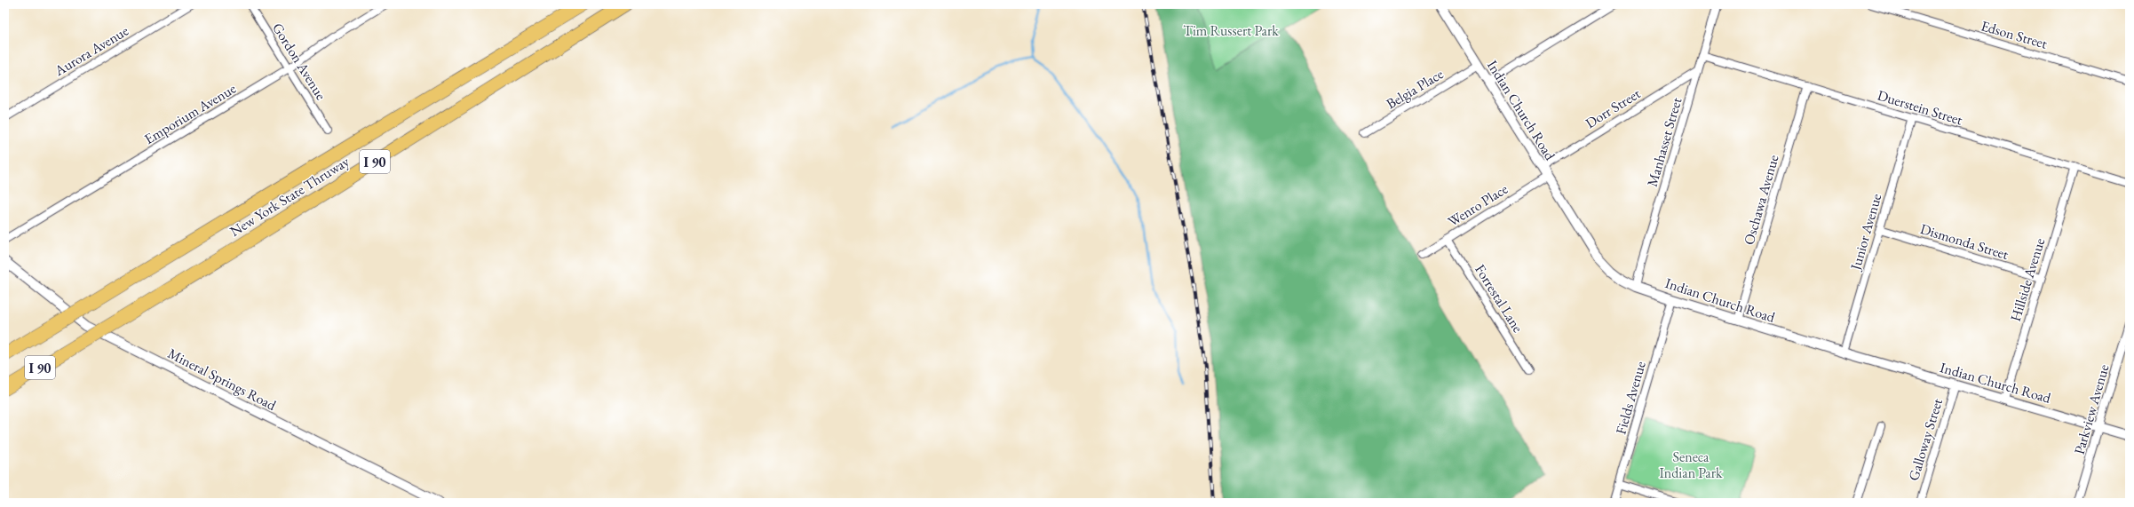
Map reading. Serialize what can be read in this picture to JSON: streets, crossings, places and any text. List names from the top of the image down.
{
  "streets": {
    "highway": ["I 90", "New York State Thruway"],
    "street": [
      "Edson Street",
      "Aurora Avenue",
      "Gordon Avenue",
      "Belgia Place",
      "Duerstein Street",
      "Dorr Street",
      "Indian Church Road",
      "Emporium Avenue",
      "Manhasset Street",
      "Oschawa Avenue",
      "Wenro Place",
      "Junior Avenue",
      "Dismonda Street",
      "Hillside Avenue",
      "Forrestal Lane",
      "Mineral Springs Road",
      "Fields Avenue",
      "Parkview Avenue",
      "Galloway Street"
    ]
  },
  "crossings": [
    ["Gordon Avenue", "Emporium Avenue"],
    ["Belgia Place", "Indian Church Road"],
    ["Duerstein Street", "Manhasset Street"],
    ["Duerstein Street", "Oschawa Avenue"],
    ["Duerstein Street", "Junior Avenue"],
    ["Duerstein Street", "Hillside Avenue"],
    ["Dorr Street", "Indian Church Road"],
    ["Dorr Street", "Manhasset Street"],
    ["Indian Church Road", "Manhasset Street"],
    ["Indian Church Road", "Oschawa Avenue"],
    ["Indian Church Road", "Wenro Place"],
    ["Indian Church Road", "Junior Avenue"],
    ["Indian Church Road", "Hillside Avenue"],
    ["Indian Church Road", "Fields Avenue"],
    ["Indian Church Road", "Parkview Avenue"],
    ["Indian Church Road", "Galloway Street"],
    ["Wenro Place", "Forrestal Lane"],
    ["Junior Avenue", "Dismonda Street"],
    ["Dismonda Street", "Hillside Avenue"]
  ],
  "parks": ["Tim Russert Park", "Seneca Indian Park"]
}
